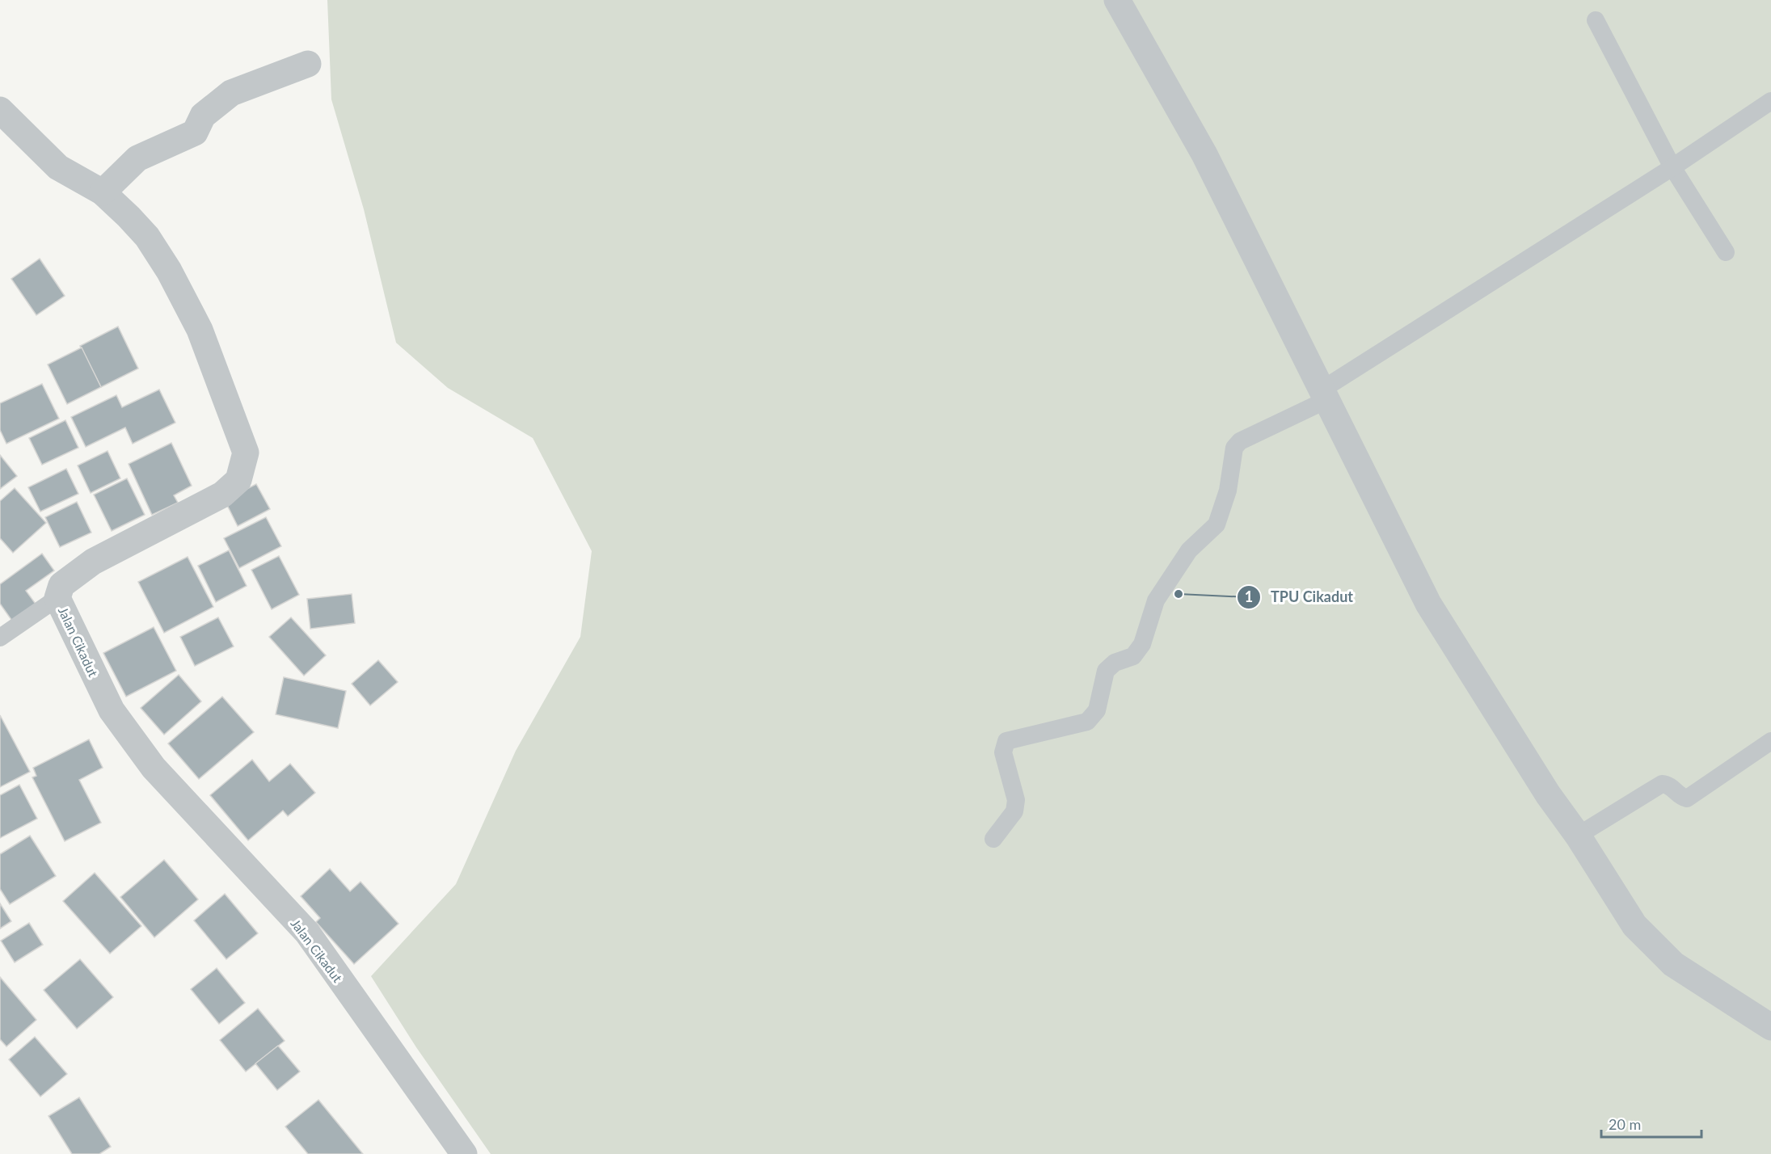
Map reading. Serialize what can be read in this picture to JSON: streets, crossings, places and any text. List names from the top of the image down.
{
  "streets": {
    "street": ["Jalan Cikadut"]
  },
  "places": ["TPU Cikadut"],
  "scale_bar": "20 m"
}
